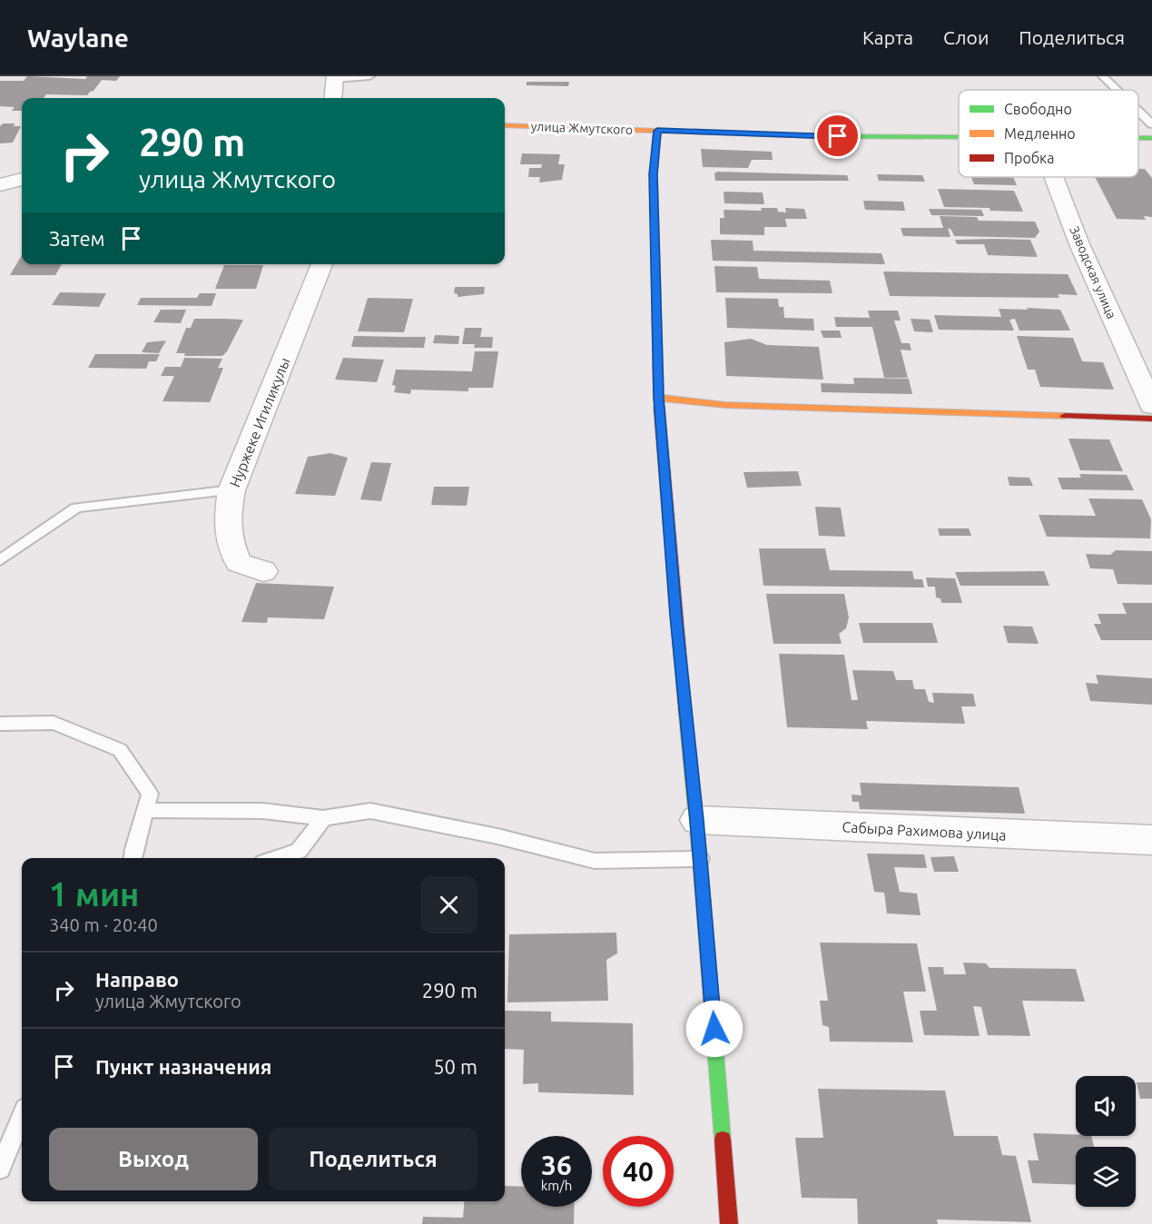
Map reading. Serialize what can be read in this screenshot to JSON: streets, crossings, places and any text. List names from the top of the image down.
{
  "streets": {
    "street": [
      "улица Жмутского",
      "Заводская улица",
      "Нуржеке Игиликулы",
      "Сабыра Рахимова улица"
    ]
  },
  "legend": ["Свободно", "Медленно", "Пробка"],
  "page": {
    "header": "Waylane",
    "nav": ["Карта", "Слои", "Поделиться"],
    "turn": ["290 m", "улица Жмутского"],
    "then": "Затем",
    "heading": ["1 мин", "340 m · 20:40"],
    "list": [
      {
        "name": "Направо",
        "note": "улица Жмутского",
        "value": "290 m"
      },
      {
        "name": "Пункт назначения",
        "value": "50 m"
      }
    ],
    "buttons": ["Выход", "Поделиться"],
    "speed": "36 km/h",
    "limit": "40"
  }
}
